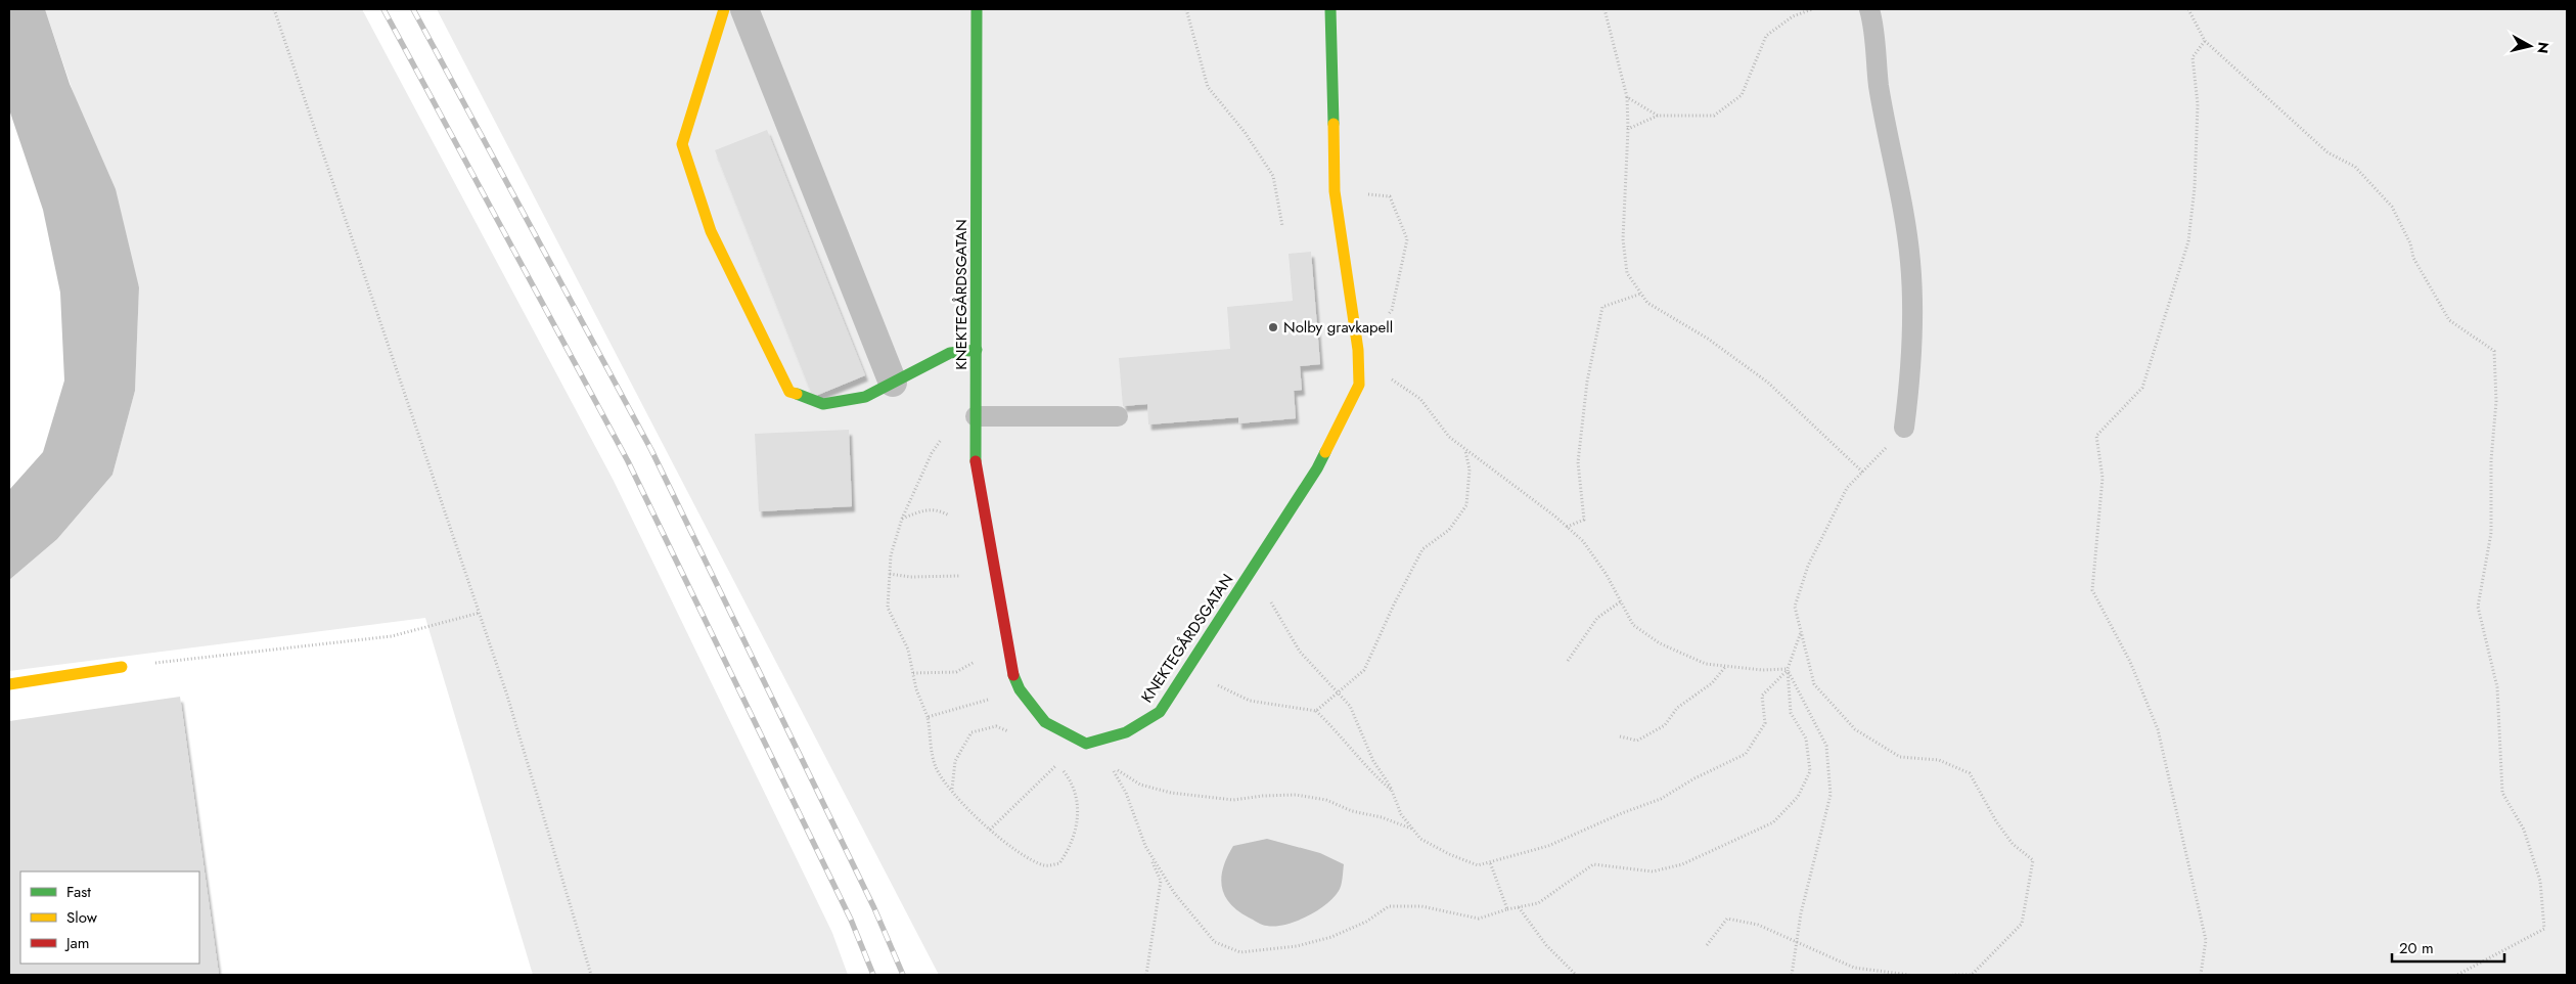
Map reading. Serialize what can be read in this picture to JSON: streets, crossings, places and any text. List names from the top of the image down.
{
  "streets": {
    "street": ["KNEKTEGÅRDSGATAN"]
  },
  "places": ["Nolby gravkapell"],
  "legend": ["Fast", "Slow", "Jam"],
  "scale_bar": "20 m",
  "north": "right"
}
